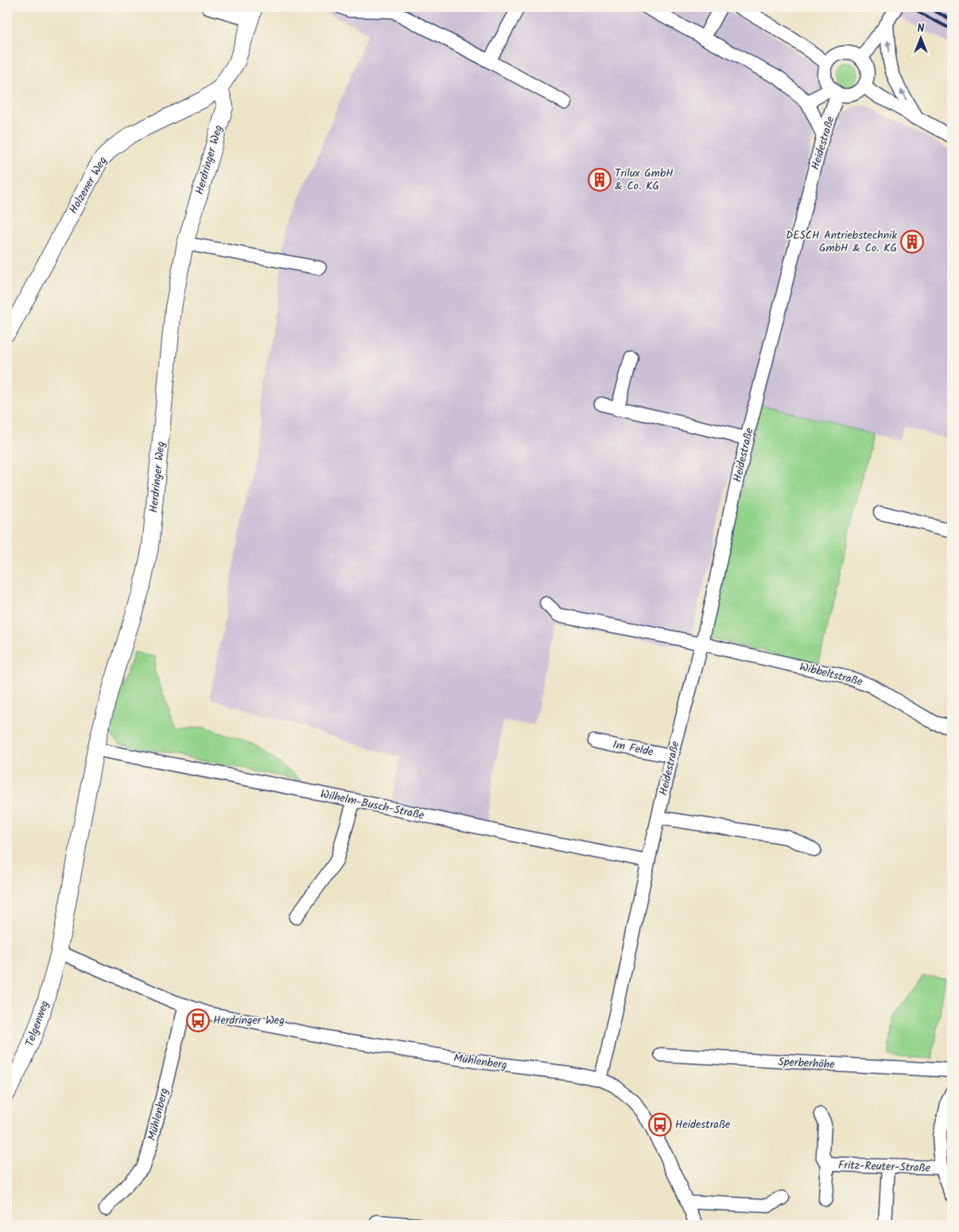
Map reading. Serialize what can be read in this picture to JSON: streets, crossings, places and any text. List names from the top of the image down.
{
  "streets": {
    "main road": ["Herdringer Weg", "Holzener Weg", "Telgenweg"],
    "street": [
      "Heidestraße",
      "Wibbeltstraße",
      "Im Felde",
      "Wilhelm-Busch-Straße",
      "Mühlenberg",
      "Sperberhöhe",
      "Fritz-Reuter-Straße"
    ]
  },
  "crossings": [
    ["Heidestraße", "Wibbeltstraße"],
    ["Heidestraße", "Im Felde"],
    ["Heidestraße", "Wilhelm-Busch-Straße"],
    ["Heidestraße", "Mühlenberg"],
    ["Herdringer Weg", "Holzener Weg"],
    ["Herdringer Weg", "Wilhelm-Busch-Straße"],
    ["Herdringer Weg", "Telgenweg"],
    ["Herdringer Weg", "Mühlenberg"],
    ["Telgenweg", "Mühlenberg"]
  ],
  "places": {
    "building": ["Trilux GmbH & Co. KG", "DESCH Antriebstechnik GmbH & Co. KG"],
    "bus stop": ["Herdringer Weg", "Heidestraße"]
  },
  "north": "top"
}
